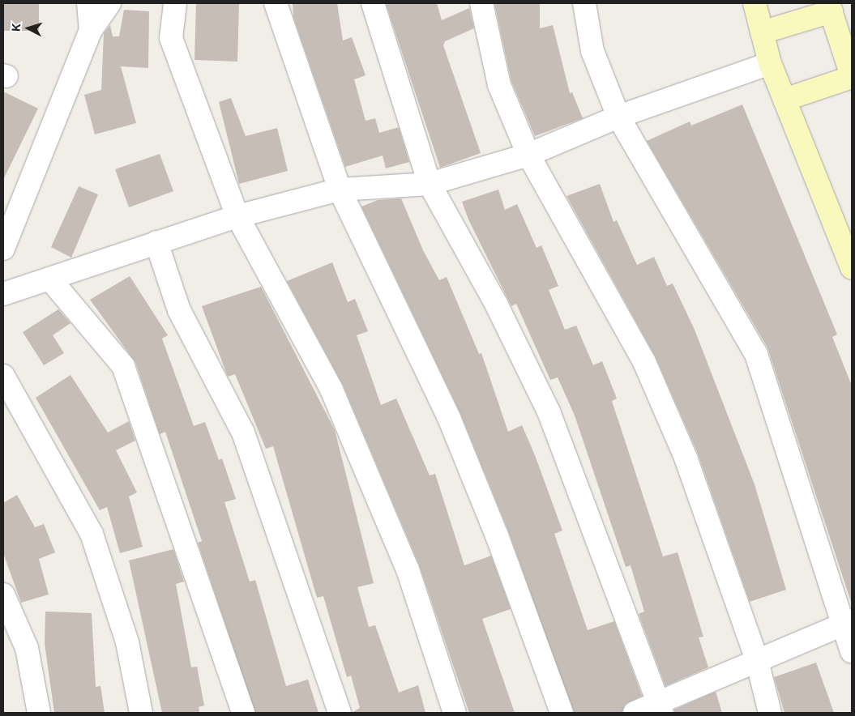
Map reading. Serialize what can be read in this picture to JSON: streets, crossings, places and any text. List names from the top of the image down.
{
  "north": "left"
}
